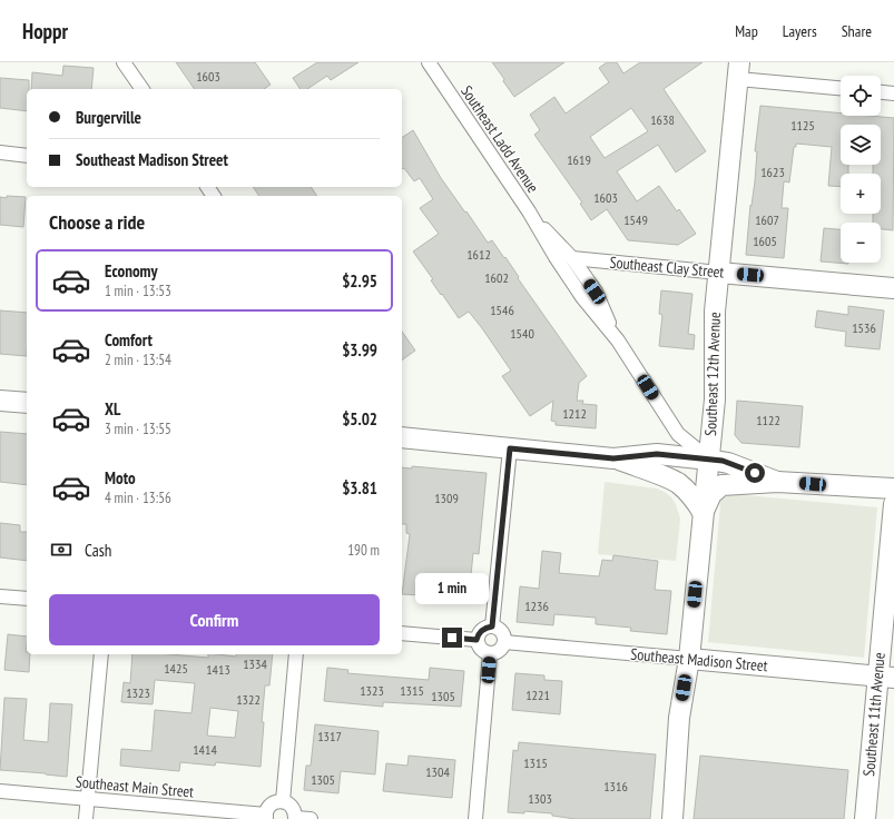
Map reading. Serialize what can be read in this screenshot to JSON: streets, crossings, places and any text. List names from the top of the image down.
{
  "streets": {
    "main road": [
      "Southeast Clay Street",
      "Southeast 12th Avenue",
      "Southeast Madison Street",
      "Southeast 11th Avenue"
    ],
    "street": ["Southeast Ladd Avenue", "Southeast Main Street"]
  },
  "crossings": [
    ["Southeast Ladd Avenue", "Southeast Clay Street"],
    ["Southeast Ladd Avenue", "Southeast 12th Avenue"],
    ["Southeast Clay Street", "Southeast 12th Avenue"],
    ["Southeast 12th Avenue", "Southeast Madison Street"],
    ["Southeast Madison Street", "Southeast 11th Avenue"]
  ],
  "house_numbers": [
    "1603",
    "1638",
    "1125",
    "1619",
    "1623",
    "1603",
    "1549",
    "1607",
    "1605",
    "1612",
    "1602",
    "1546",
    "1536",
    "1540",
    "1212",
    "1122",
    "1309",
    "1236",
    "1334",
    "1425",
    "1413",
    "1323",
    "1315",
    "1323",
    "1221",
    "1305",
    "1322",
    "1317",
    "1414",
    "1315",
    "1304",
    "1305",
    "1316",
    "1303"
  ],
  "page": {
    "header": "Hoppr",
    "nav": ["Map", "Layers", "Share"],
    "map_buttons": ["+", "−"],
    "banner": ["Burgerville", "Southeast Madison Street"],
    "heading": "Choose a ride",
    "list": [
      {
        "name": "Economy",
        "note": "1 min · 13:53",
        "value": "$2.95"
      },
      {
        "name": "Comfort",
        "note": "2 min · 13:54",
        "value": "$3.99"
      },
      {
        "name": "XL",
        "note": "3 min · 13:55",
        "value": "$5.02"
      },
      {
        "name": "Moto",
        "note": "4 min · 13:56",
        "value": "$3.81"
      }
    ],
    "pay": ["Cash", "190 m"],
    "bubble": "1 min",
    "buttons": "Confirm"
  }
}
